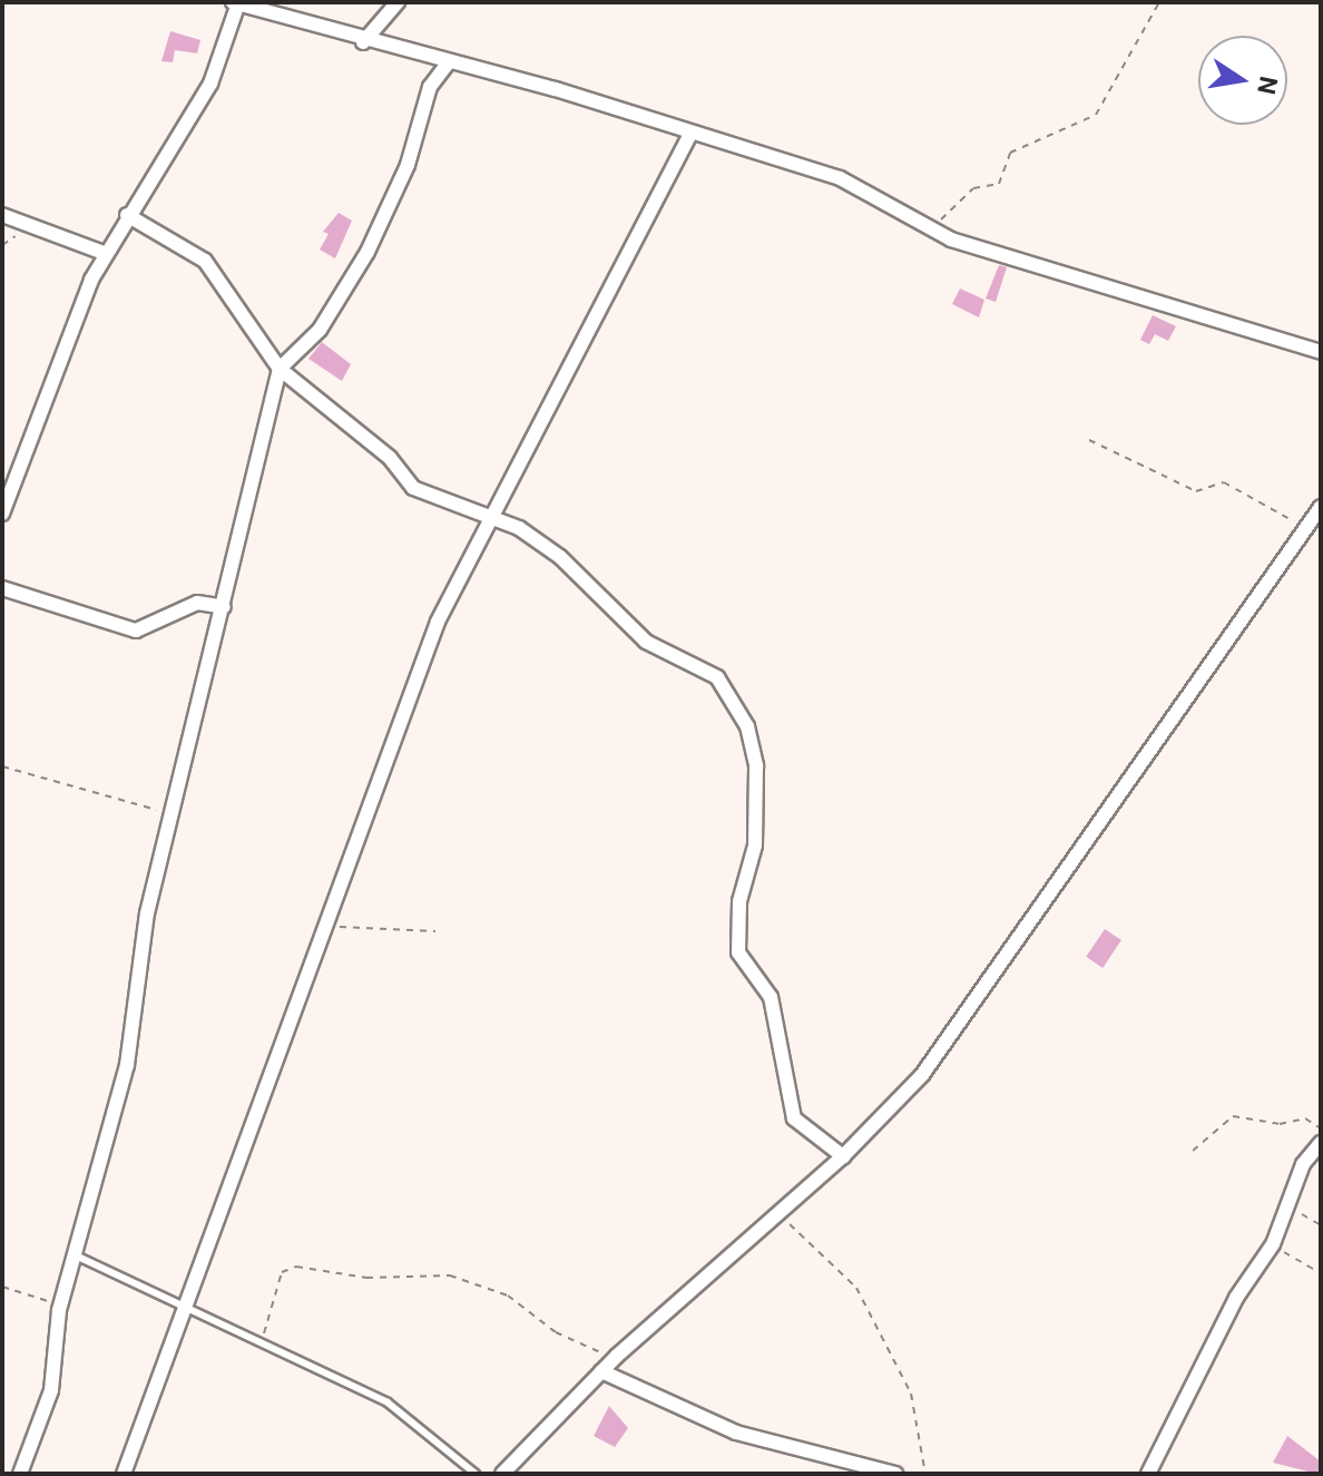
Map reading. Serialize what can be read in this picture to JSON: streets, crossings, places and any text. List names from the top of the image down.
{
  "north": "right"
}
